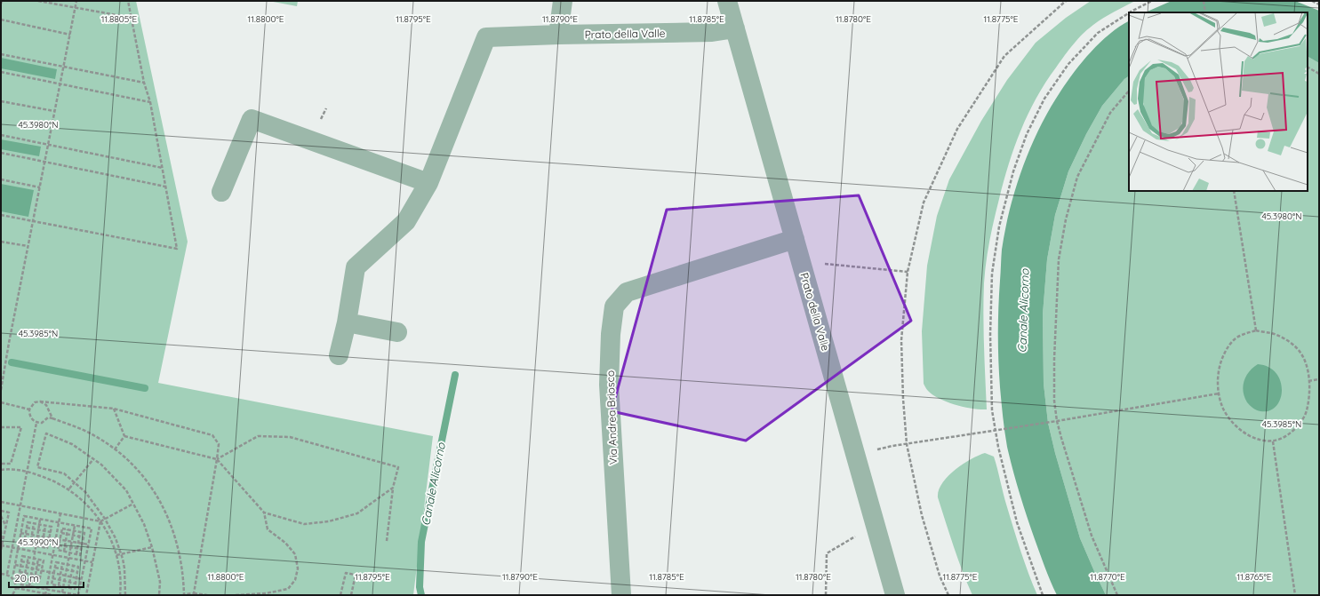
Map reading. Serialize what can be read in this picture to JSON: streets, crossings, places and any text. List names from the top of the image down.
{
  "streets": {
    "street": ["Prato della Valle", "Via Andrea Briosco"]
  },
  "crossings": [
    ["Prato della Valle", "Via Andrea Briosco"]
  ],
  "water": ["Canale Alicorno"],
  "scale_bar": "20 m",
  "coordinates": [
    "11.8805°E",
    "11.8800°E",
    "11.8795°E",
    "11.8790°E",
    "11.8785°E",
    "11.8780°E",
    "11.8775°E",
    "45.3980°N",
    "45.3985°N",
    "45.3990°N",
    "11.8770°E",
    "11.8765°E"
  ]
}
